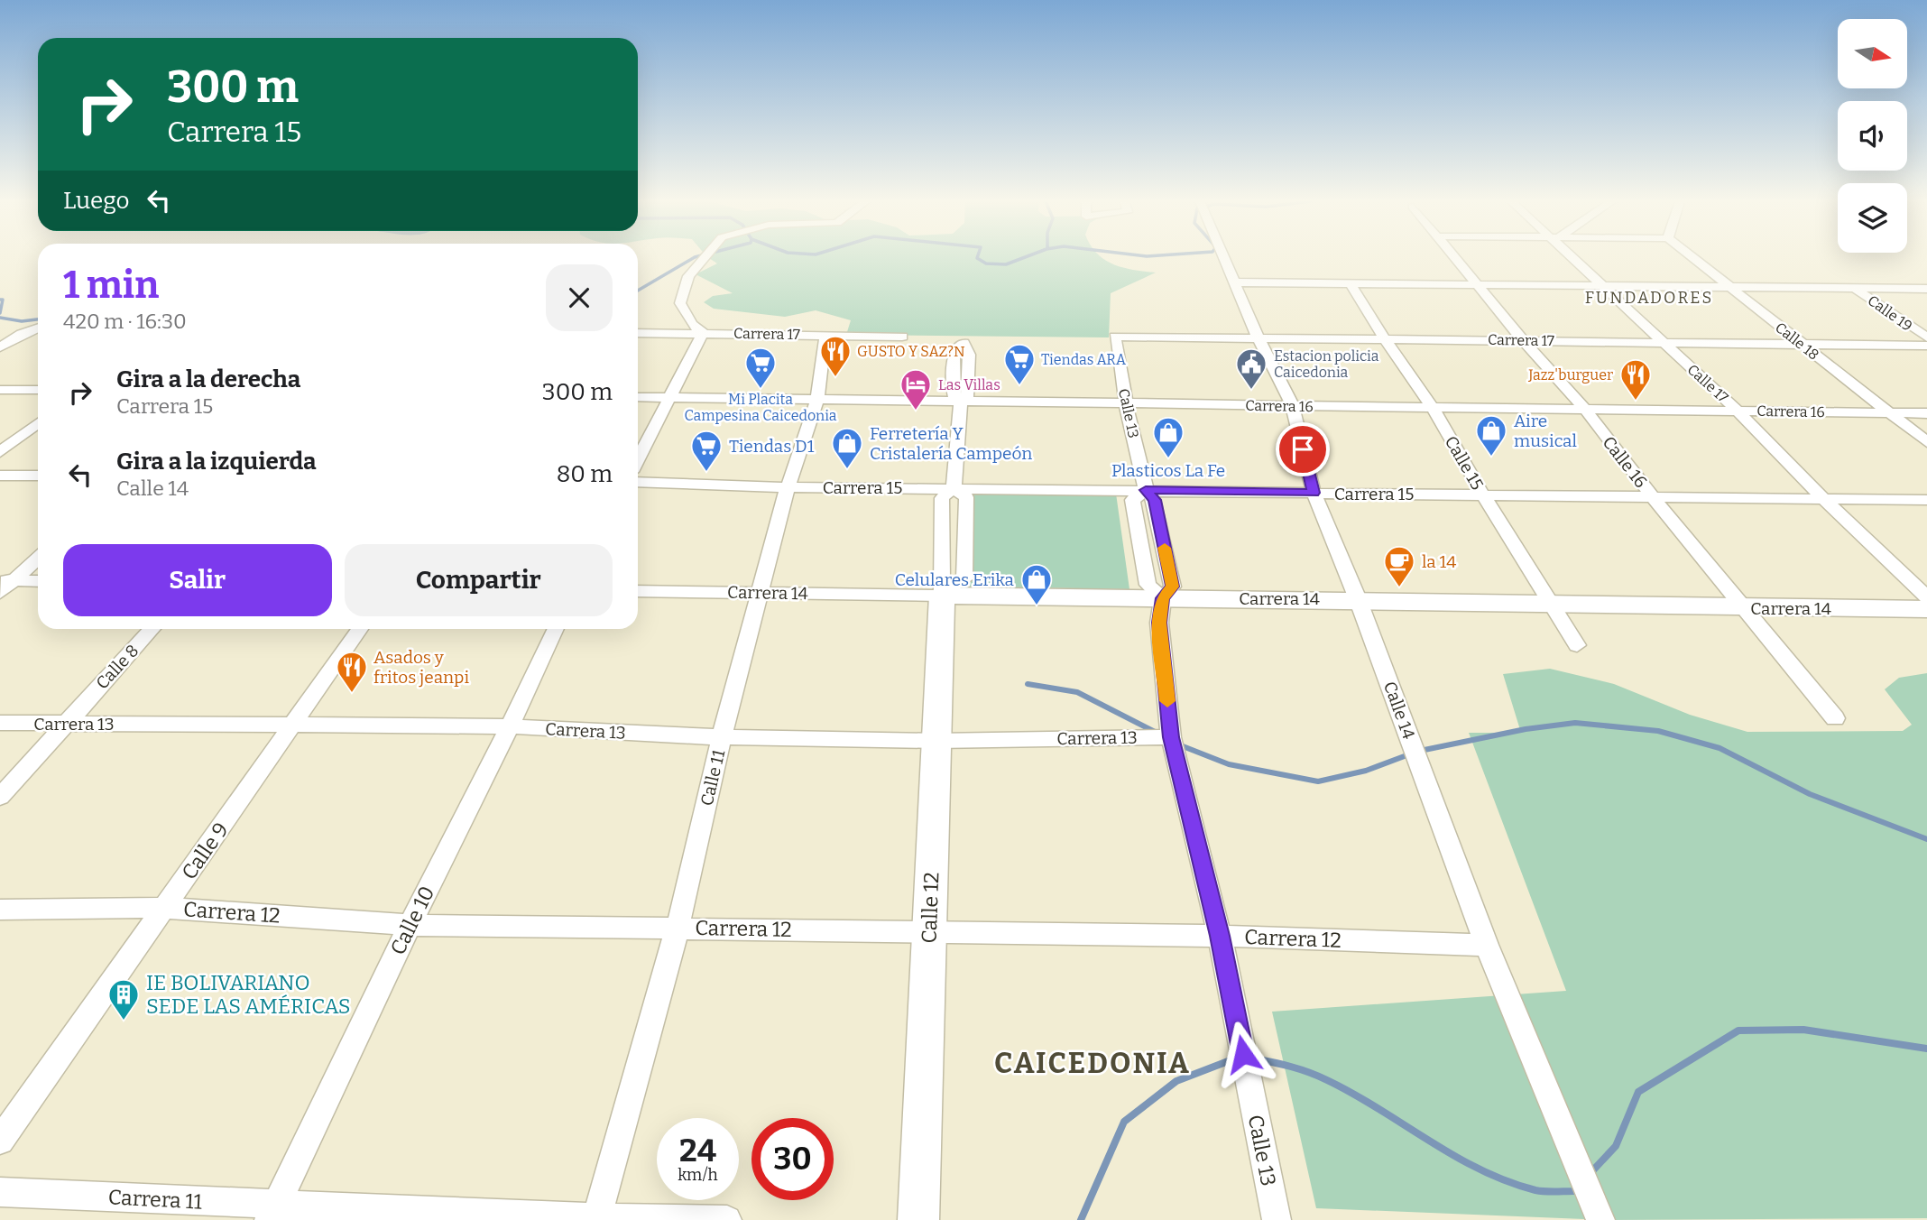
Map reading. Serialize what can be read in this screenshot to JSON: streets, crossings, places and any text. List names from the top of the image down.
{
  "streets": {
    "main road": ["Carrera 14", "Calle 12"],
    "street": [
      "Calle 19",
      "Carrera 17",
      "Calle 18",
      "Calle 17",
      "Carrera 16",
      "Calle 13",
      "Calle 16",
      "Calle 15",
      "Carrera 15",
      "Calle 8",
      "Calle 14",
      "Carrera 13",
      "Calle 11",
      "Calle 9",
      "Carrera 12",
      "Calle 10",
      "Carrera 11"
    ]
  },
  "crossings": [
    ["Carrera 17", "Calle 18"],
    ["Carrera 17", "Calle 17"],
    ["Carrera 17", "Calle 13"],
    ["Carrera 17", "Calle 16"],
    ["Carrera 17", "Calle 15"],
    ["Carrera 17", "Calle 14"],
    ["Carrera 17", "Calle 11"],
    ["Calle 18", "Carrera 16"],
    ["Calle 17", "Carrera 16"],
    ["Calle 17", "Carrera 15"],
    ["Carrera 16", "Calle 13"],
    ["Carrera 16", "Calle 16"],
    ["Carrera 16", "Calle 15"],
    ["Carrera 16", "Calle 14"],
    ["Carrera 16", "Calle 11"],
    ["Carrera 16", "Calle 12"],
    ["Calle 13", "Carrera 15"],
    ["Calle 13", "Carrera 14"],
    ["Calle 13", "Carrera 13"],
    ["Calle 13", "Carrera 12"],
    ["Calle 16", "Carrera 15"],
    ["Calle 16", "Carrera 14"],
    ["Calle 15", "Carrera 15"],
    ["Calle 15", "Carrera 14"],
    ["Carrera 15", "Calle 14"],
    ["Carrera 15", "Calle 11"],
    ["Carrera 15", "Calle 12"],
    ["Carrera 14", "Calle 14"],
    ["Carrera 14", "Calle 11"],
    ["Carrera 14", "Calle 12"],
    ["Calle 8", "Carrera 13"],
    ["Calle 14", "Carrera 12"],
    ["Carrera 13", "Calle 11"],
    ["Carrera 13", "Calle 9"],
    ["Carrera 13", "Calle 12"],
    ["Carrera 13", "Calle 10"],
    ["Calle 11", "Carrera 12"],
    ["Calle 11", "Carrera 11"],
    ["Calle 9", "Carrera 12"],
    ["Calle 12", "Carrera 12"],
    ["Carrera 12", "Calle 10"],
    ["Calle 10", "Carrera 11"]
  ],
  "districts": ["FUNDADORES", "CAICEDONIA"],
  "places": {
    "restaurant": ["GUSTO Y SAZ?N", "Jazz'burguer", "Asados y fritos jeanpi"],
    "supermarket": ["Tiendas ARA", "Mi Placita Campesina Caicedonia", "Tiendas D1"],
    "public building": ["Estacion policia Caicedonia"],
    "hotel": ["Las Villas"],
    "shop": [
      "Aire musical",
      "Plasticos La Fe",
      "Ferretería Y Cristalería Campeón",
      "Celulares Erika"
    ],
    "cafe": ["la 14"],
    "building": ["IE BOLIVARIANO SEDE LAS AMÉRICAS"]
  },
  "north": "right",
  "page": {
    "turn": ["300 m", "Carrera 15"],
    "then": "Luego",
    "heading": ["1 min", "420 m · 16:30"],
    "list": [
      {
        "name": "Gira a la derecha",
        "note": "Carrera 15",
        "value": "300 m"
      },
      {
        "name": "Gira a la izquierda",
        "note": "Calle 14",
        "value": "80 m"
      }
    ],
    "buttons": ["Salir", "Compartir"],
    "speed": "24 km/h",
    "limit": "30"
  }
}
